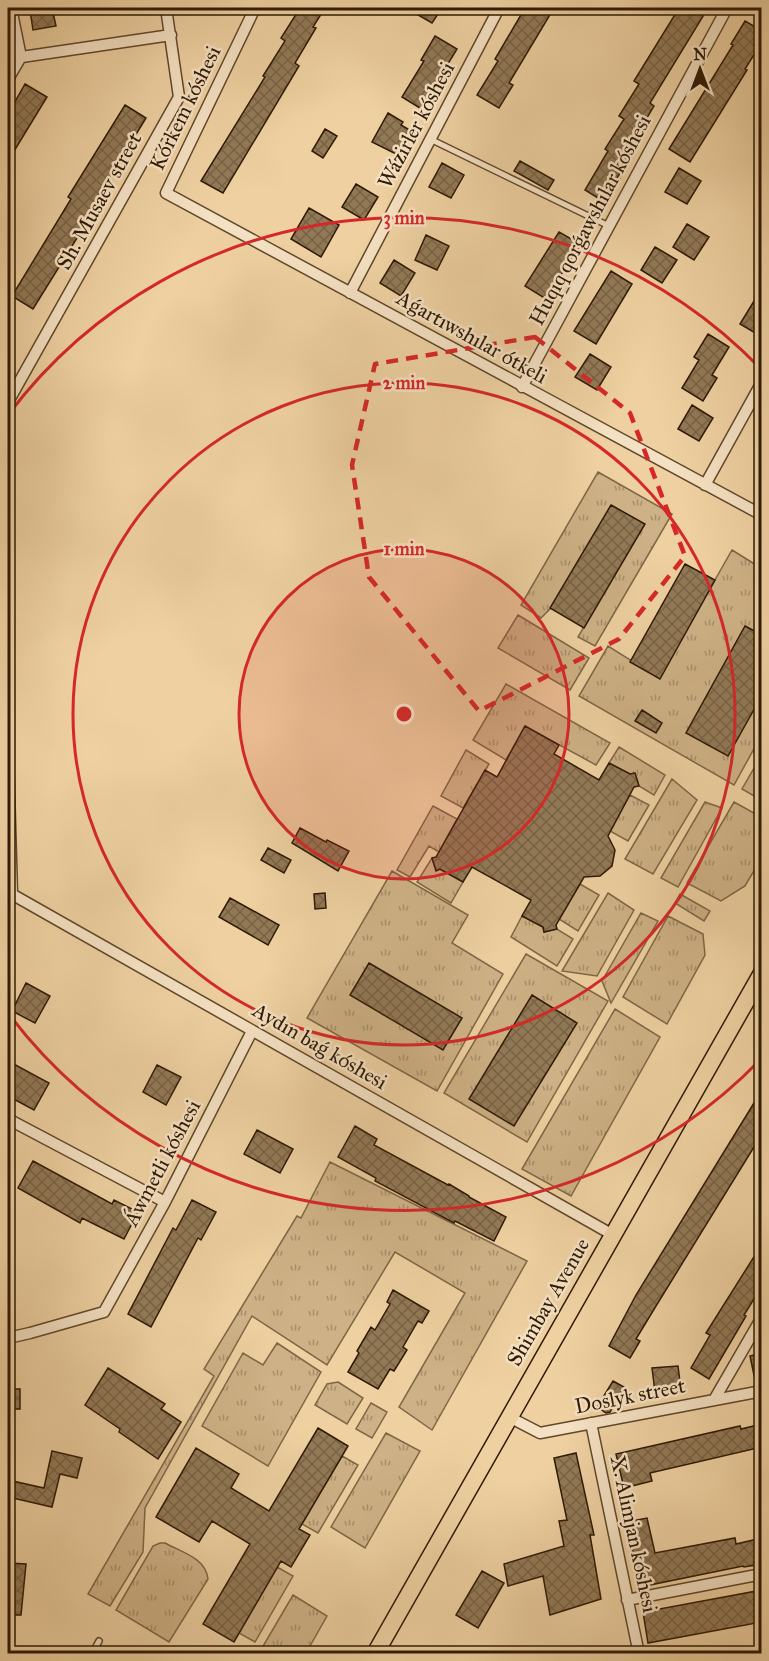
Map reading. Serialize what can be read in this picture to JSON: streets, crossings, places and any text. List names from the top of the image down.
{
  "streets": {
    "main road": ["Shimbay Avenue"],
    "street": [
      "Kórkem kóshesi",
      "Wázirler kóshesi",
      "Sh. Musaev street",
      "Huqıq qorǵawshılar kóshesi",
      "Aǵartıwshılar ótkeli",
      "Aydın baǵ kóshesi",
      "Áwmetli kóshesi",
      "Doslyk street",
      "X. Alimjan kóshesi"
    ]
  },
  "crossings": [
    ["Kórkem kóshesi", "Aǵartıwshılar ótkeli"],
    ["Wázirler kóshesi", "Aǵartıwshılar ótkeli"],
    ["Huqıq qorǵawshılar kóshesi", "Aǵartıwshılar ótkeli"],
    ["Aydın baǵ kóshesi", "Áwmetli kóshesi"],
    ["Aydın baǵ kóshesi", "Shimbay Avenue"],
    ["Shimbay Avenue", "Doslyk street"],
    ["Doslyk street", "X. Alimjan kóshesi"]
  ],
  "north": "top",
  "rings": ["3 min", "2 min", "1 min"]
}
